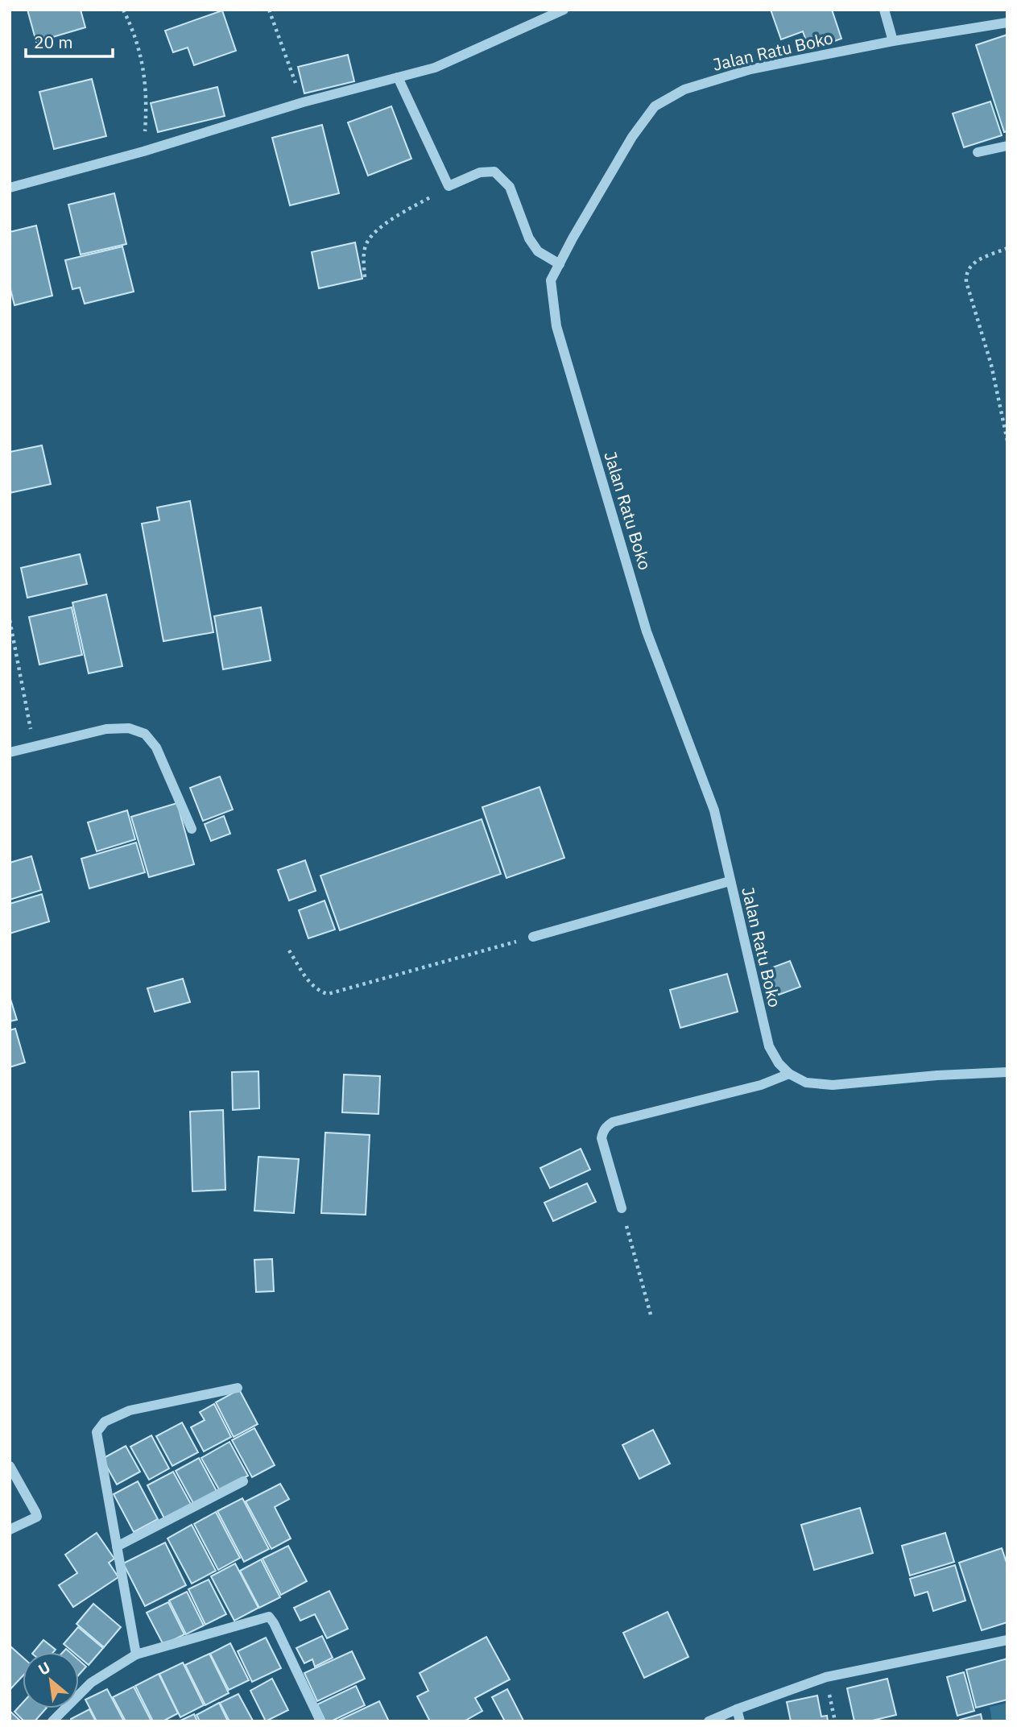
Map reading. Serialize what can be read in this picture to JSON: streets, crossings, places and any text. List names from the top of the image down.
{
  "streets": {
    "street": ["Jalan Ratu Boko"]
  },
  "scale_bar": "20 m",
  "north": "top left"
}
